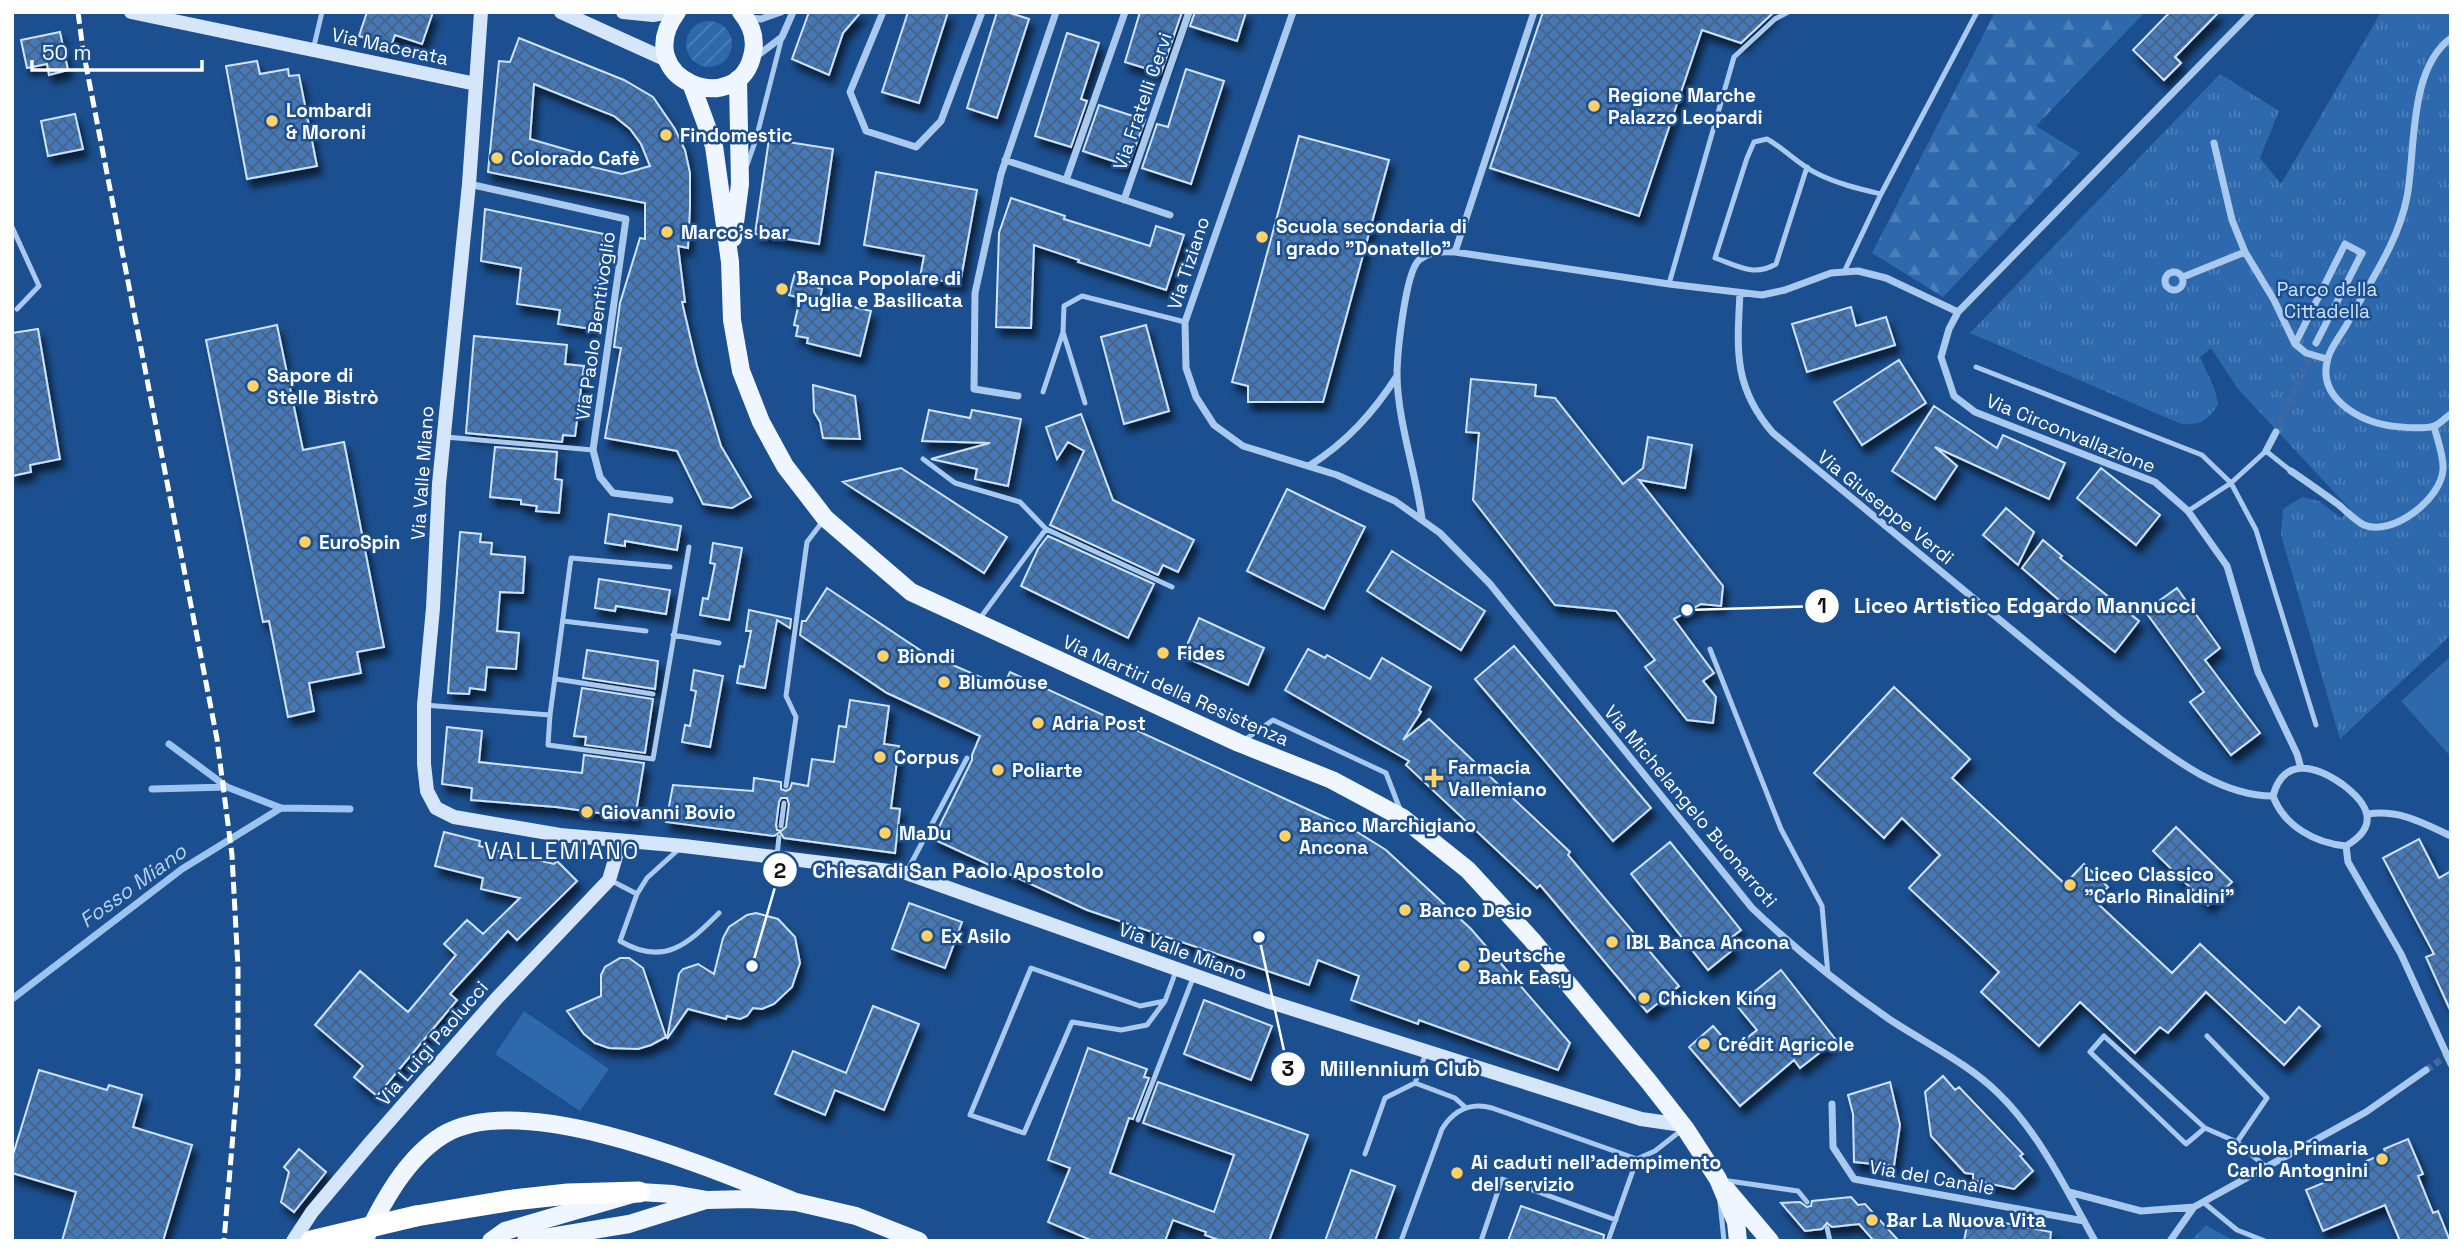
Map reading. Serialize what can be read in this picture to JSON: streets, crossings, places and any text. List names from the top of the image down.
{
  "streets": {
    "main road": ["Via Martiri della Resistenza"],
    "street": [
      "Via Macerata",
      "Via Fratelli Cervi",
      "Via Tiziano",
      "Via Paolo Bentivoglio",
      "Via Circonvallazione",
      "Via Valle Miano",
      "Via Giuseppe Verdi",
      "Via Michelangelo Buonarroti",
      "Via Luigi Paolucci",
      "Via del Canale"
    ]
  },
  "crossings": [
    ["Via Macerata", "Via Valle Miano"],
    ["Via Tiziano", "Via Michelangelo Buonarroti"],
    ["Via Paolo Bentivoglio", "Via Valle Miano"],
    ["Via Circonvallazione", "Via Giuseppe Verdi"],
    ["Via Valle Miano", "Via Martiri della Resistenza"],
    ["Via Michelangelo Buonarroti", "Via del Canale"]
  ],
  "districts": ["VALLEMIANO"],
  "water": ["Fosso Miano"],
  "parks": ["Parco della Cittadella"],
  "places": {
    "other": [
      "Regione Marche Palazzo Leopardi",
      "Lombardi & Moroni",
      "Findomestic",
      "Colorado Cafè",
      "Marco's bar",
      "Scuola secondaria di I grado \"Donatello\"",
      "Banca Popolare di Puglia e Basilicata",
      "Sapore di Stelle Bistrò",
      "EuroSpin",
      "Liceo Artistico Edgardo Mannucci",
      "Fides",
      "Biondi",
      "Blumouse",
      "Adria Post",
      "Corpus",
      "Poliarte",
      "Giovanni Bovio",
      "MaDu",
      "Banco Marchigiano Ancona",
      "Liceo Classico \"Carlo Rinaldini\"",
      "Banco Desio",
      "Ex Asilo",
      "Millennium Club",
      "IBL Banca Ancona",
      "Chiesa di San Paolo Apostolo",
      "Deutsche Bank Easy",
      "Chicken King",
      "Crédit Agricole",
      "Scuola Primaria Carlo Antognini",
      "Ai caduti nell'adempimento del servizio",
      "Bar La Nuova Vita"
    ],
    "health": ["Farmacia Vallemiano"]
  },
  "scale_bar": "50 m"
}
